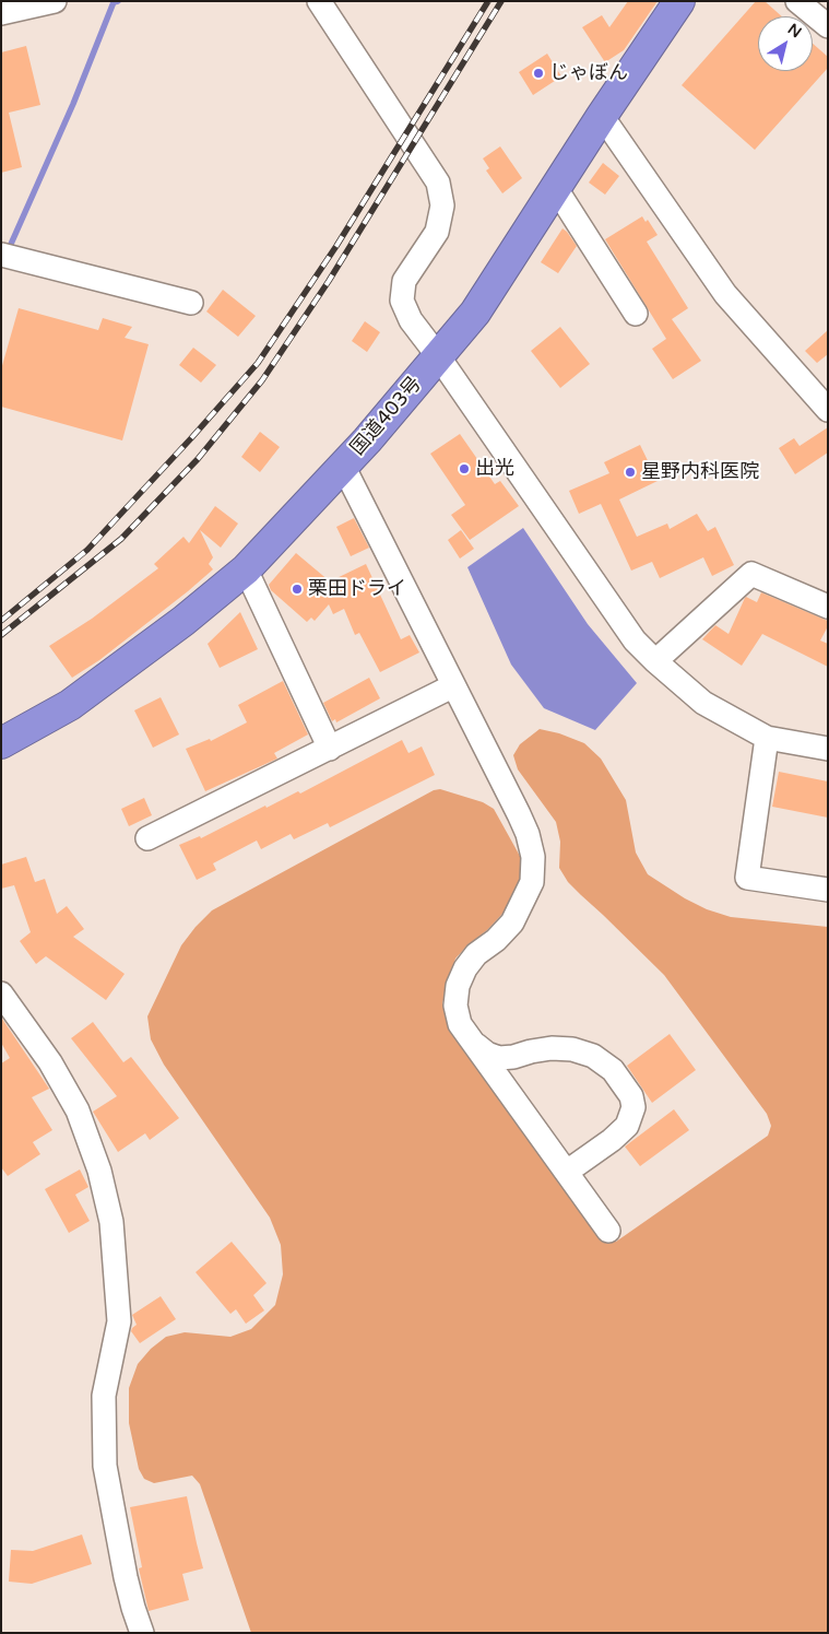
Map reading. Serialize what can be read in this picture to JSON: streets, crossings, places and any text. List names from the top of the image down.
{
  "streets": {
    "highway": ["国道403号"]
  },
  "places": [
    "じゃぼん",
    "出光",
    "星野内科医院",
    "栗田ドライ"
  ],
  "north": "top right"
}
